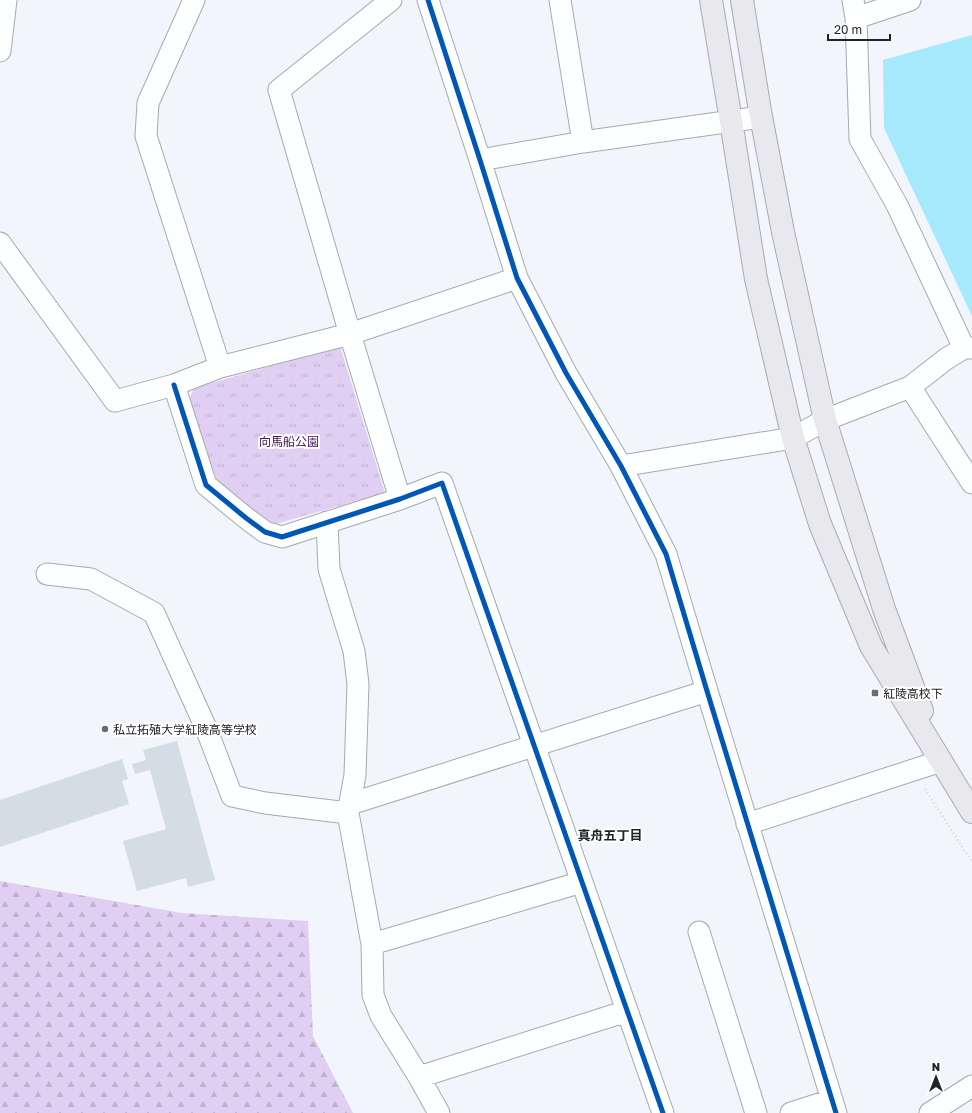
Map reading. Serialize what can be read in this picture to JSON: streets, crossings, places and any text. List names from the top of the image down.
{
  "districts": ["真舟五丁目"],
  "parks": ["向馬船公園"],
  "places": {
    "transit": ["紅陵高校下"],
    "other": ["私立拓殖大学紅陵高等学校"]
  },
  "scale_bar": "20 m",
  "north": "top"
}
